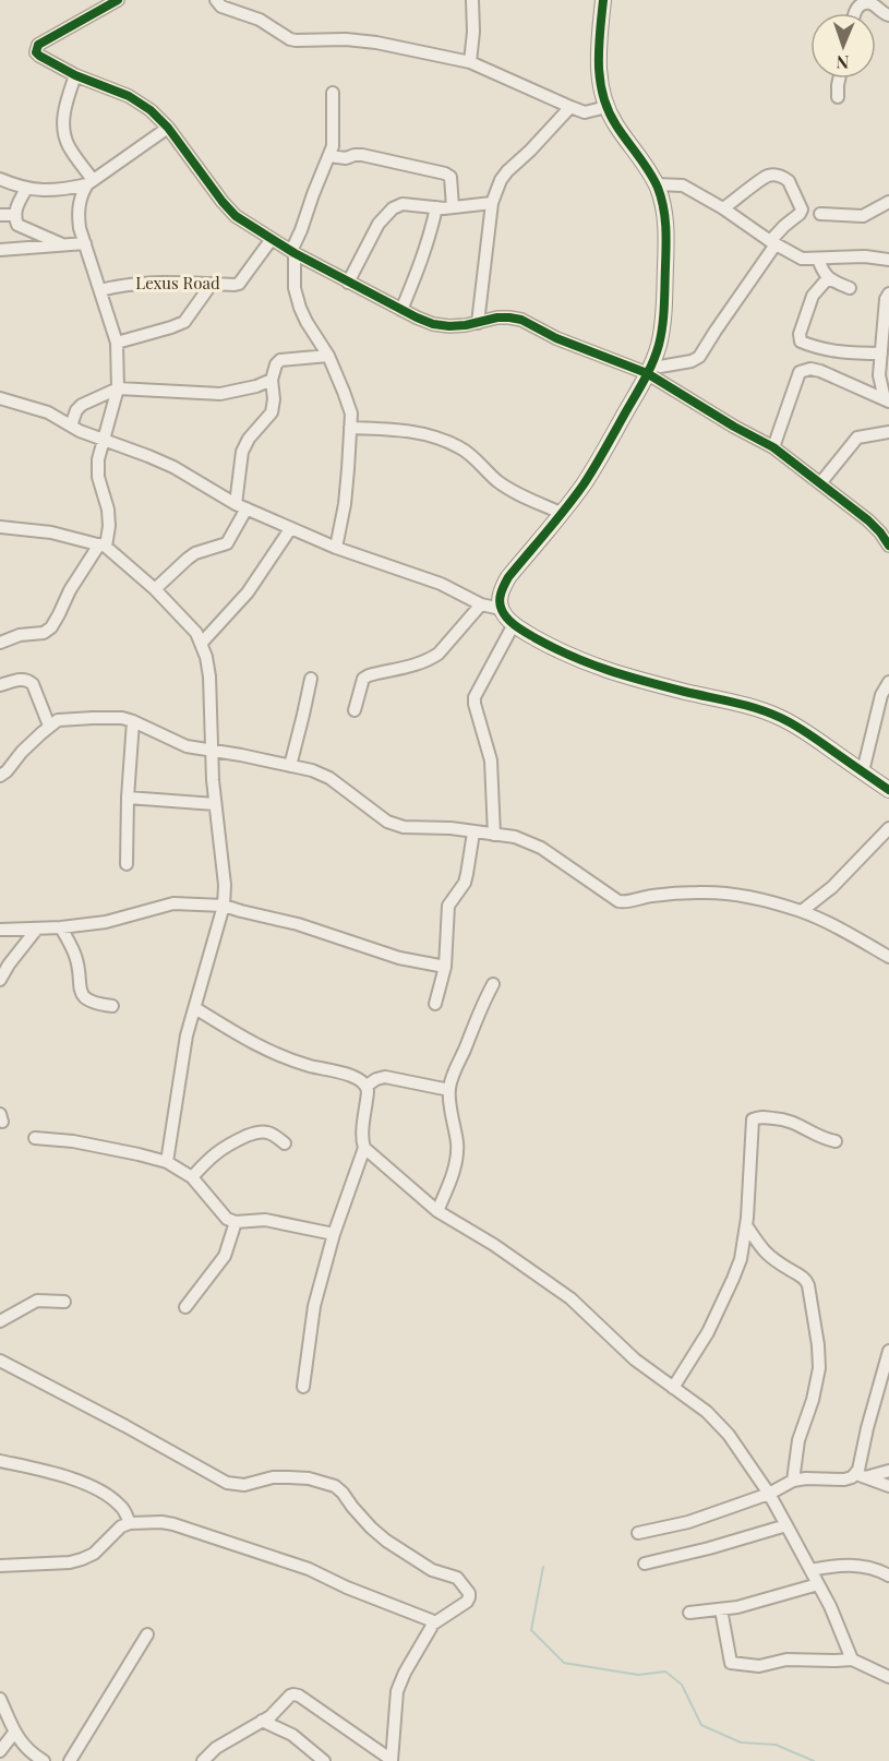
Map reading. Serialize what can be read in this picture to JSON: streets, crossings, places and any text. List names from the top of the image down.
{
  "streets": {
    "street": ["Lexus Road"]
  },
  "north": "bottom"
}
